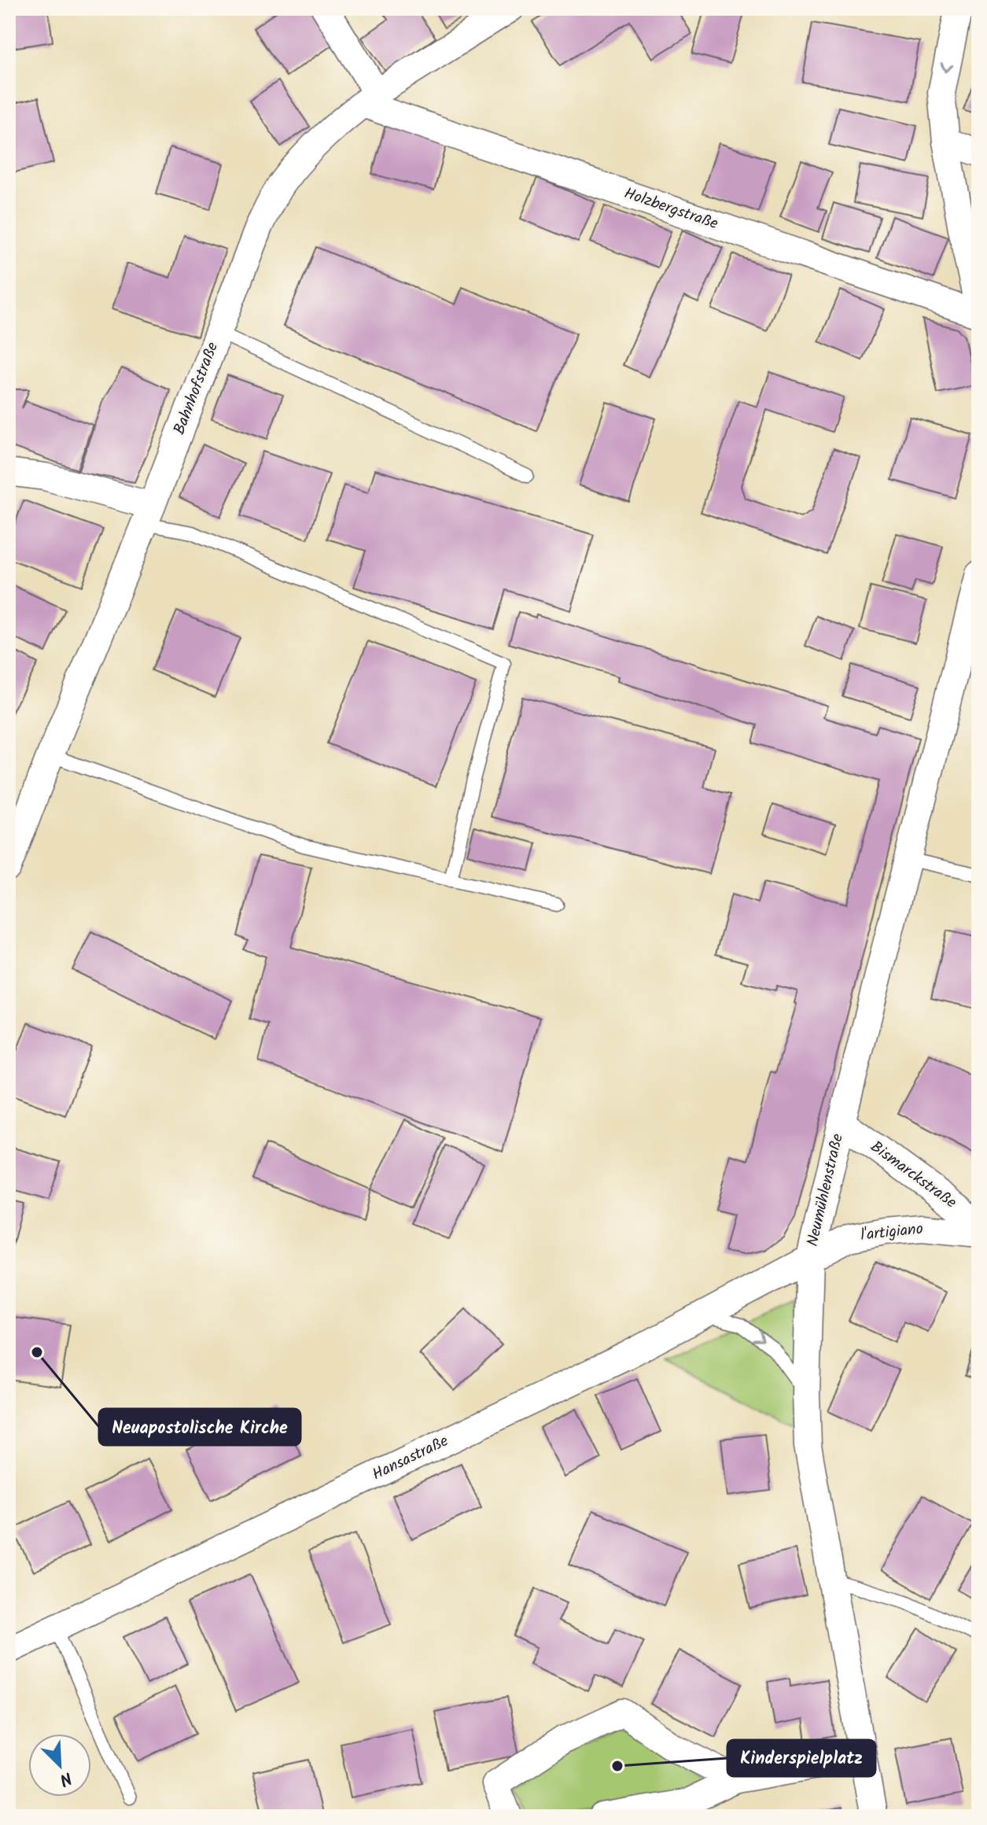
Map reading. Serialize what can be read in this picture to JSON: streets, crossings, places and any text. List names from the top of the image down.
{
  "streets": {
    "street": [
      "Holzbergstraße",
      "Bahnhofstraße",
      "Bismarckstraße",
      "Neumühlenstraße",
      "l'artigiano",
      "Hansastraße"
    ]
  },
  "crossings": [
    ["Holzbergstraße", "Bahnhofstraße"],
    ["Bismarckstraße", "Neumühlenstraße"],
    ["Bismarckstraße", "l'artigiano"],
    ["Neumühlenstraße", "l'artigiano"],
    ["Neumühlenstraße", "Hansastraße"],
    ["l'artigiano", "Hansastraße"]
  ],
  "places": ["Neuapostolische Kirche", "Kinderspielplatz"],
  "north": "bottom right"
}
